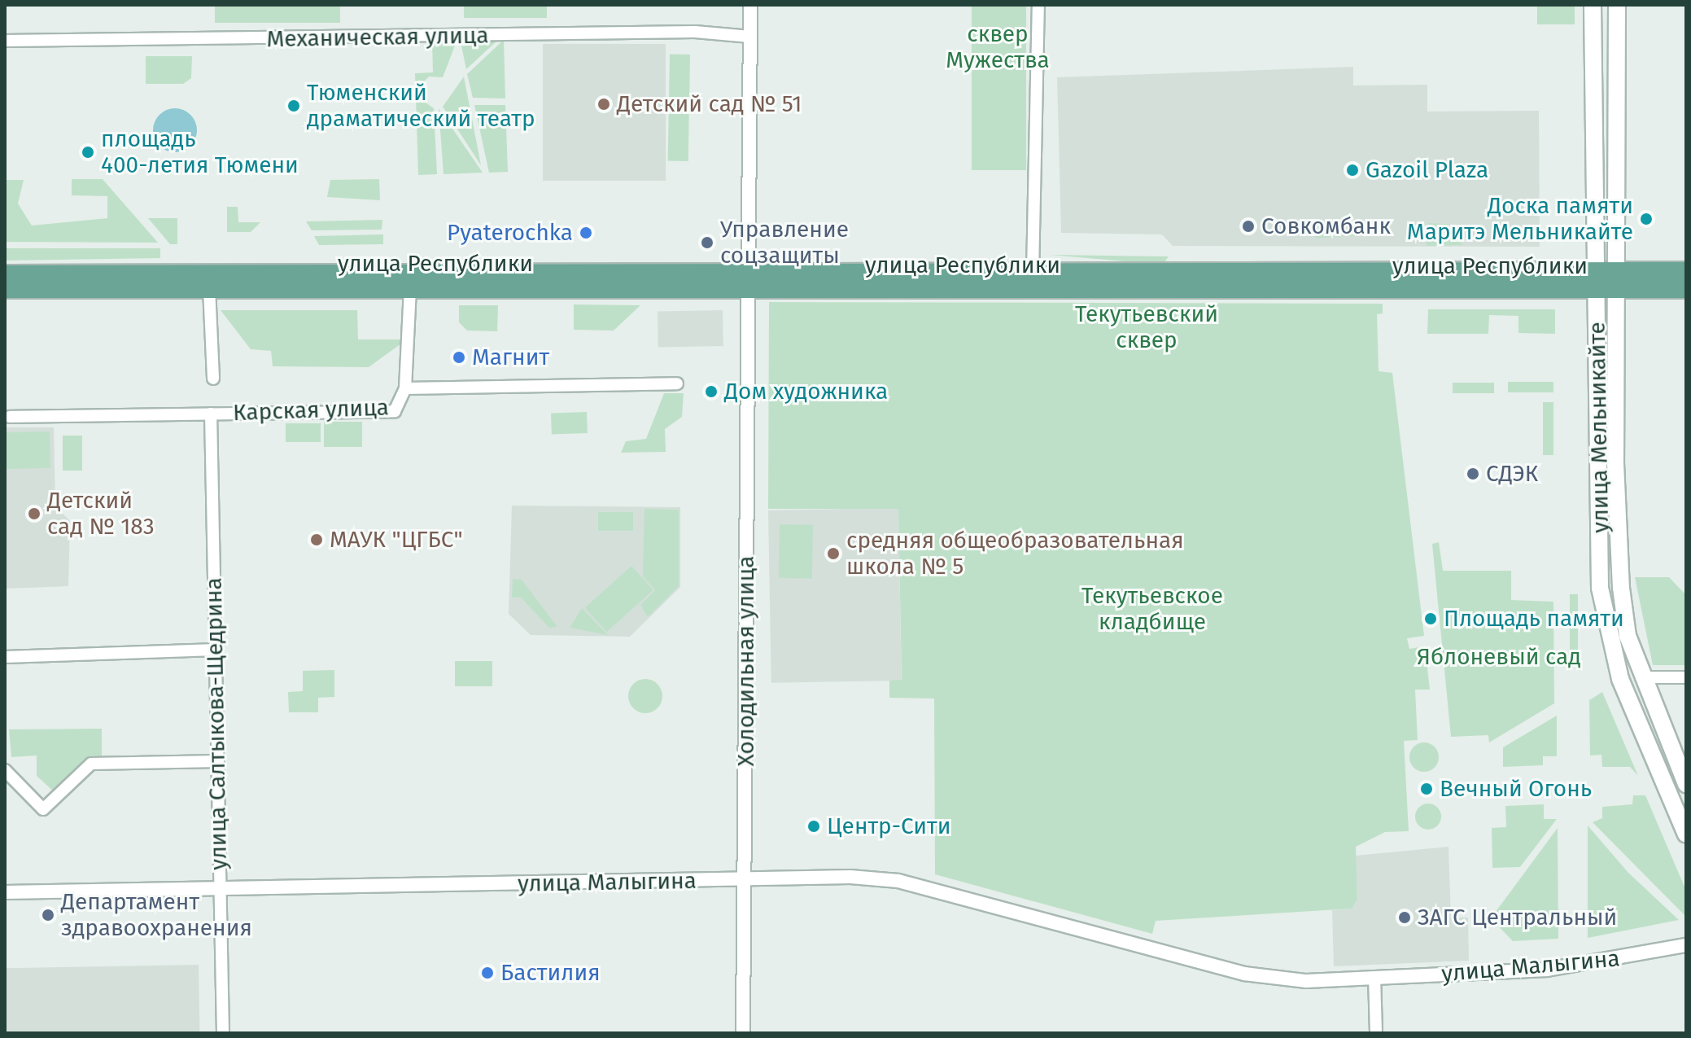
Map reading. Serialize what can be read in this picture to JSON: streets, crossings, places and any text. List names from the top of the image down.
{
  "streets": {
    "main road": ["улица Республики", "улица Мельникайте"],
    "street": [
      "Механическая улица",
      "Карская улица",
      "Холодильная улица",
      "улица Салтыкова-Щедрина",
      "улица Малыгина"
    ]
  },
  "crossings": [
    ["Механическая улица", "Холодильная улица"],
    ["улица Республики", "улица Мельникайте"],
    ["улица Республики", "Холодильная улица"],
    ["Карская улица", "улица Салтыкова-Щедрина"],
    ["Холодильная улица", "улица Малыгина"],
    ["улица Салтыкова-Щедрина", "улица Малыгина"]
  ],
  "parks": [
    "сквер Мужества",
    "Текутьевский сквер",
    "Текутьевское кладбище",
    "Яблоневый сад"
  ],
  "places": [
    "Детский сад № 51",
    "Тюменский драматический театр",
    "площадь 400-летия Тюмени",
    "Gazoil Plaza",
    "Доска памяти Маритэ Мельникайте",
    "Совкомбанк",
    "Pyaterochka",
    "Управление соцзащиты",
    "Магнит",
    "Дом художника",
    "СДЭК",
    "Детский сад № 183",
    "МАУК \"ЦГБС\"",
    "средняя общеобразовательная школа № 5",
    "Площадь памяти",
    "Вечный Огонь",
    "Центр-Сити",
    "Департамент здравоохранения",
    "ЗАГС Центральный",
    "Бастилия"
  ]
}
